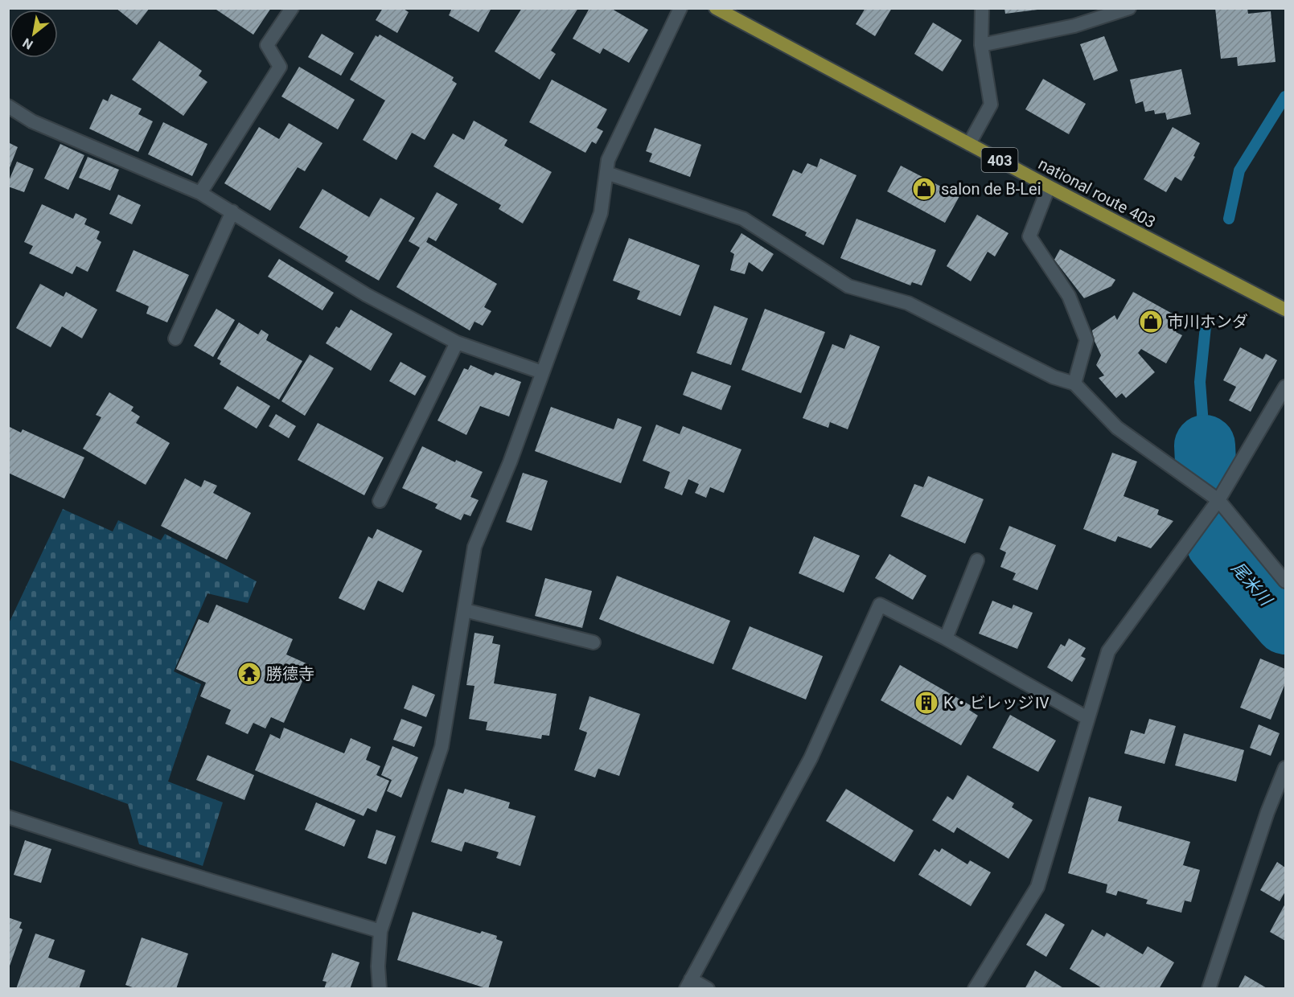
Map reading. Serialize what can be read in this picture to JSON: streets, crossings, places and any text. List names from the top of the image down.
{
  "streets": {
    "highway": ["403", "national route 403"]
  },
  "water": ["尾米川"],
  "places": {
    "shop": ["salon de B-Lei", "市川ホンダ"],
    "temple": ["勝德寺"],
    "building": ["K・ビレッジⅣ"]
  },
  "north": "bottom left"
}
